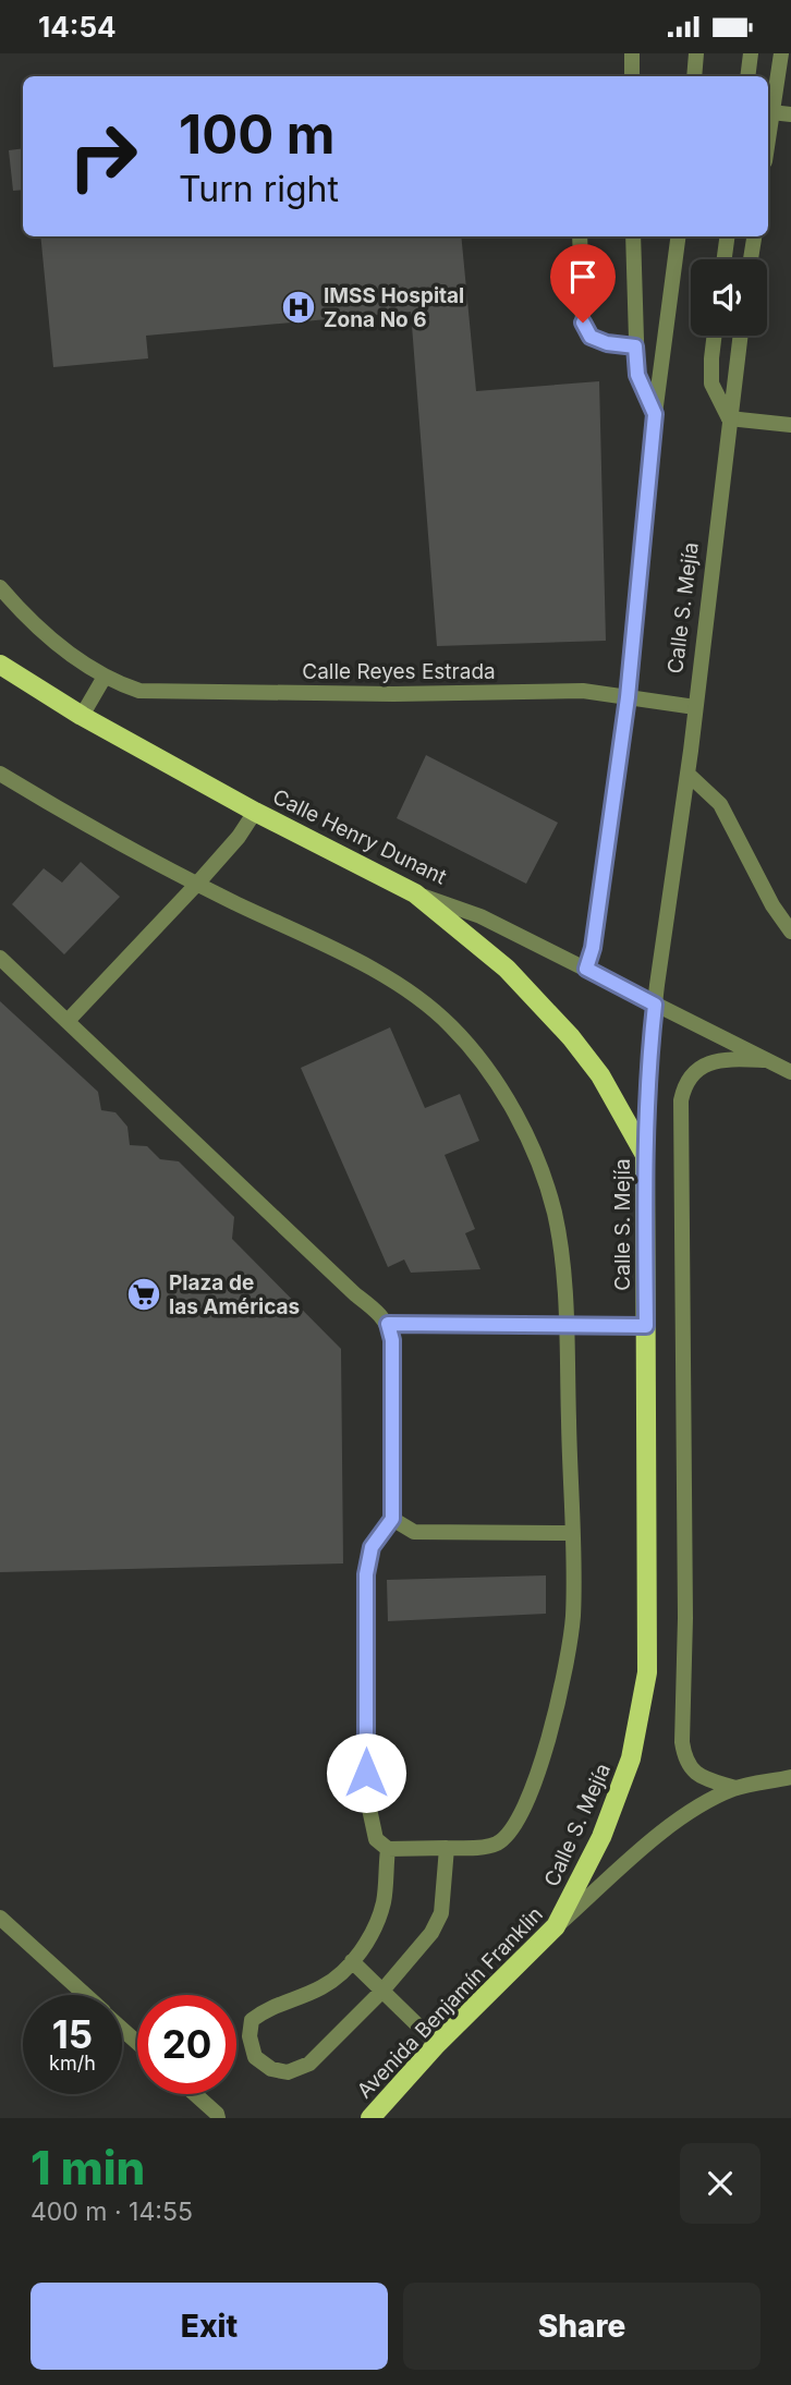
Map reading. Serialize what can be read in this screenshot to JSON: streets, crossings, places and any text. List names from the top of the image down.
{
  "streets": {
    "main road": ["Calle S. Mejía", "Calle Henry Dunant", "Avenida Benjamín Franklin"],
    "street": ["Calle Reyes Estrada"]
  },
  "crossings": [
    ["Calle S. Mejía", "Calle Reyes Estrada"],
    ["Calle S. Mejía", "Calle Henry Dunant"],
    ["Calle S. Mejía", "Avenida Benjamín Franklin"]
  ],
  "places": {
    "hospital": ["IMSS Hospital Zona No 6"],
    "supermarket": ["Plaza de las Américas"]
  },
  "page": {
    "status": "14:54",
    "turn": ["100 m", "Turn right"],
    "speed": "15 km/h",
    "limit": "20",
    "heading": ["1 min", "400 m · 14:55"],
    "buttons": ["Exit", "Share"]
  }
}
